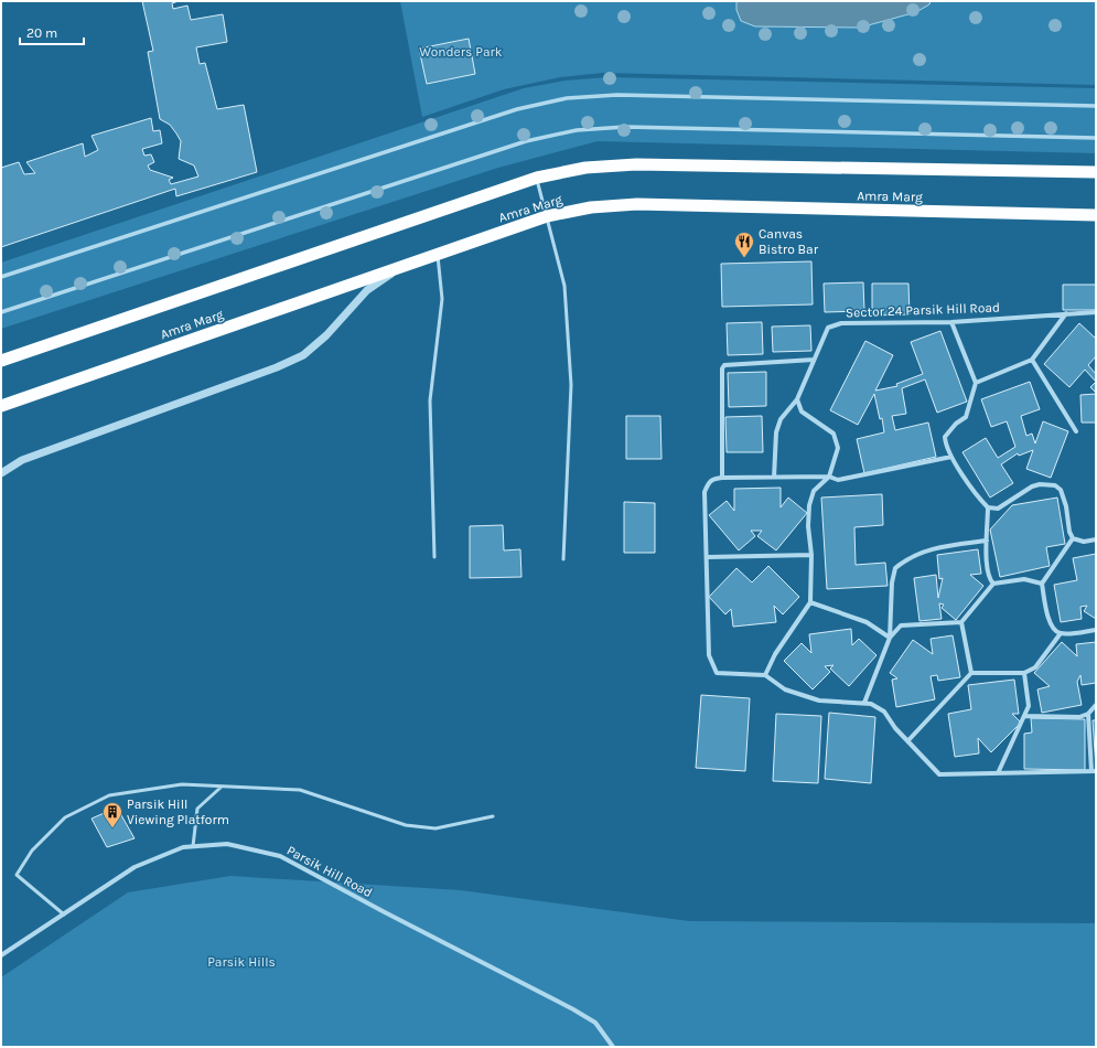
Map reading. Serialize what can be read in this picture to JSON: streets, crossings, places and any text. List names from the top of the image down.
{
  "streets": {
    "highway": ["Amra Marg"],
    "street": ["Sector 24 Parsik Hill Road", "Parsik Hill Road"]
  },
  "parks": ["Wonders Park", "Parsik Hills"],
  "places": {
    "restaurant": ["Canvas Bistro Bar"],
    "building": ["Parsik Hill Viewing Platform"]
  },
  "scale_bar": "20 m"
}
